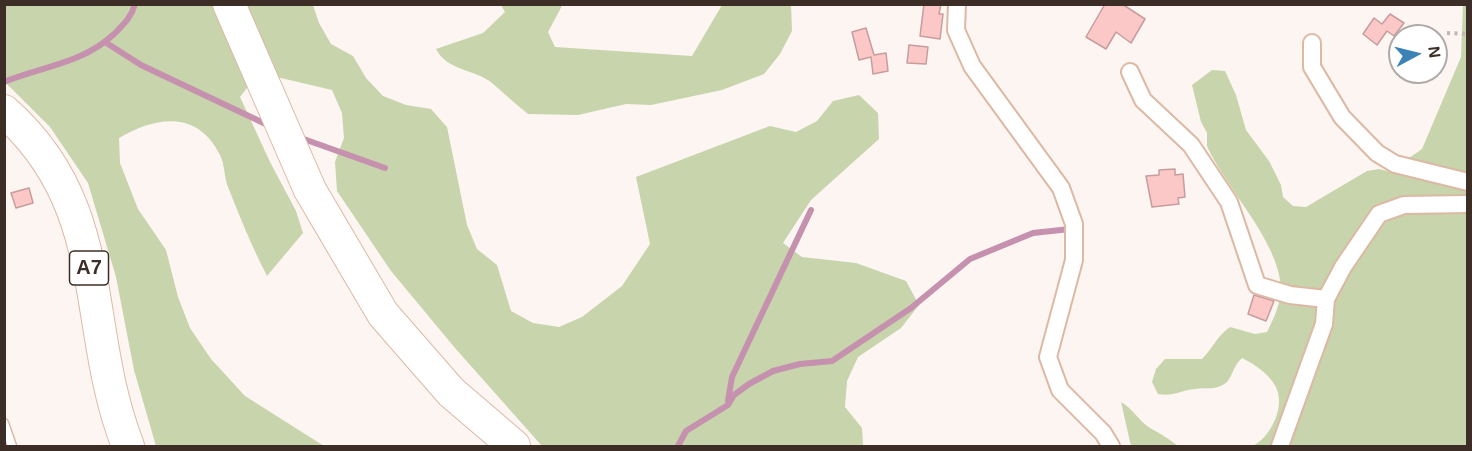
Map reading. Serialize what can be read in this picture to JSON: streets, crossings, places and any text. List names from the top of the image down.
{
  "streets": {
    "highway": ["A7"]
  },
  "north": "right"
}
